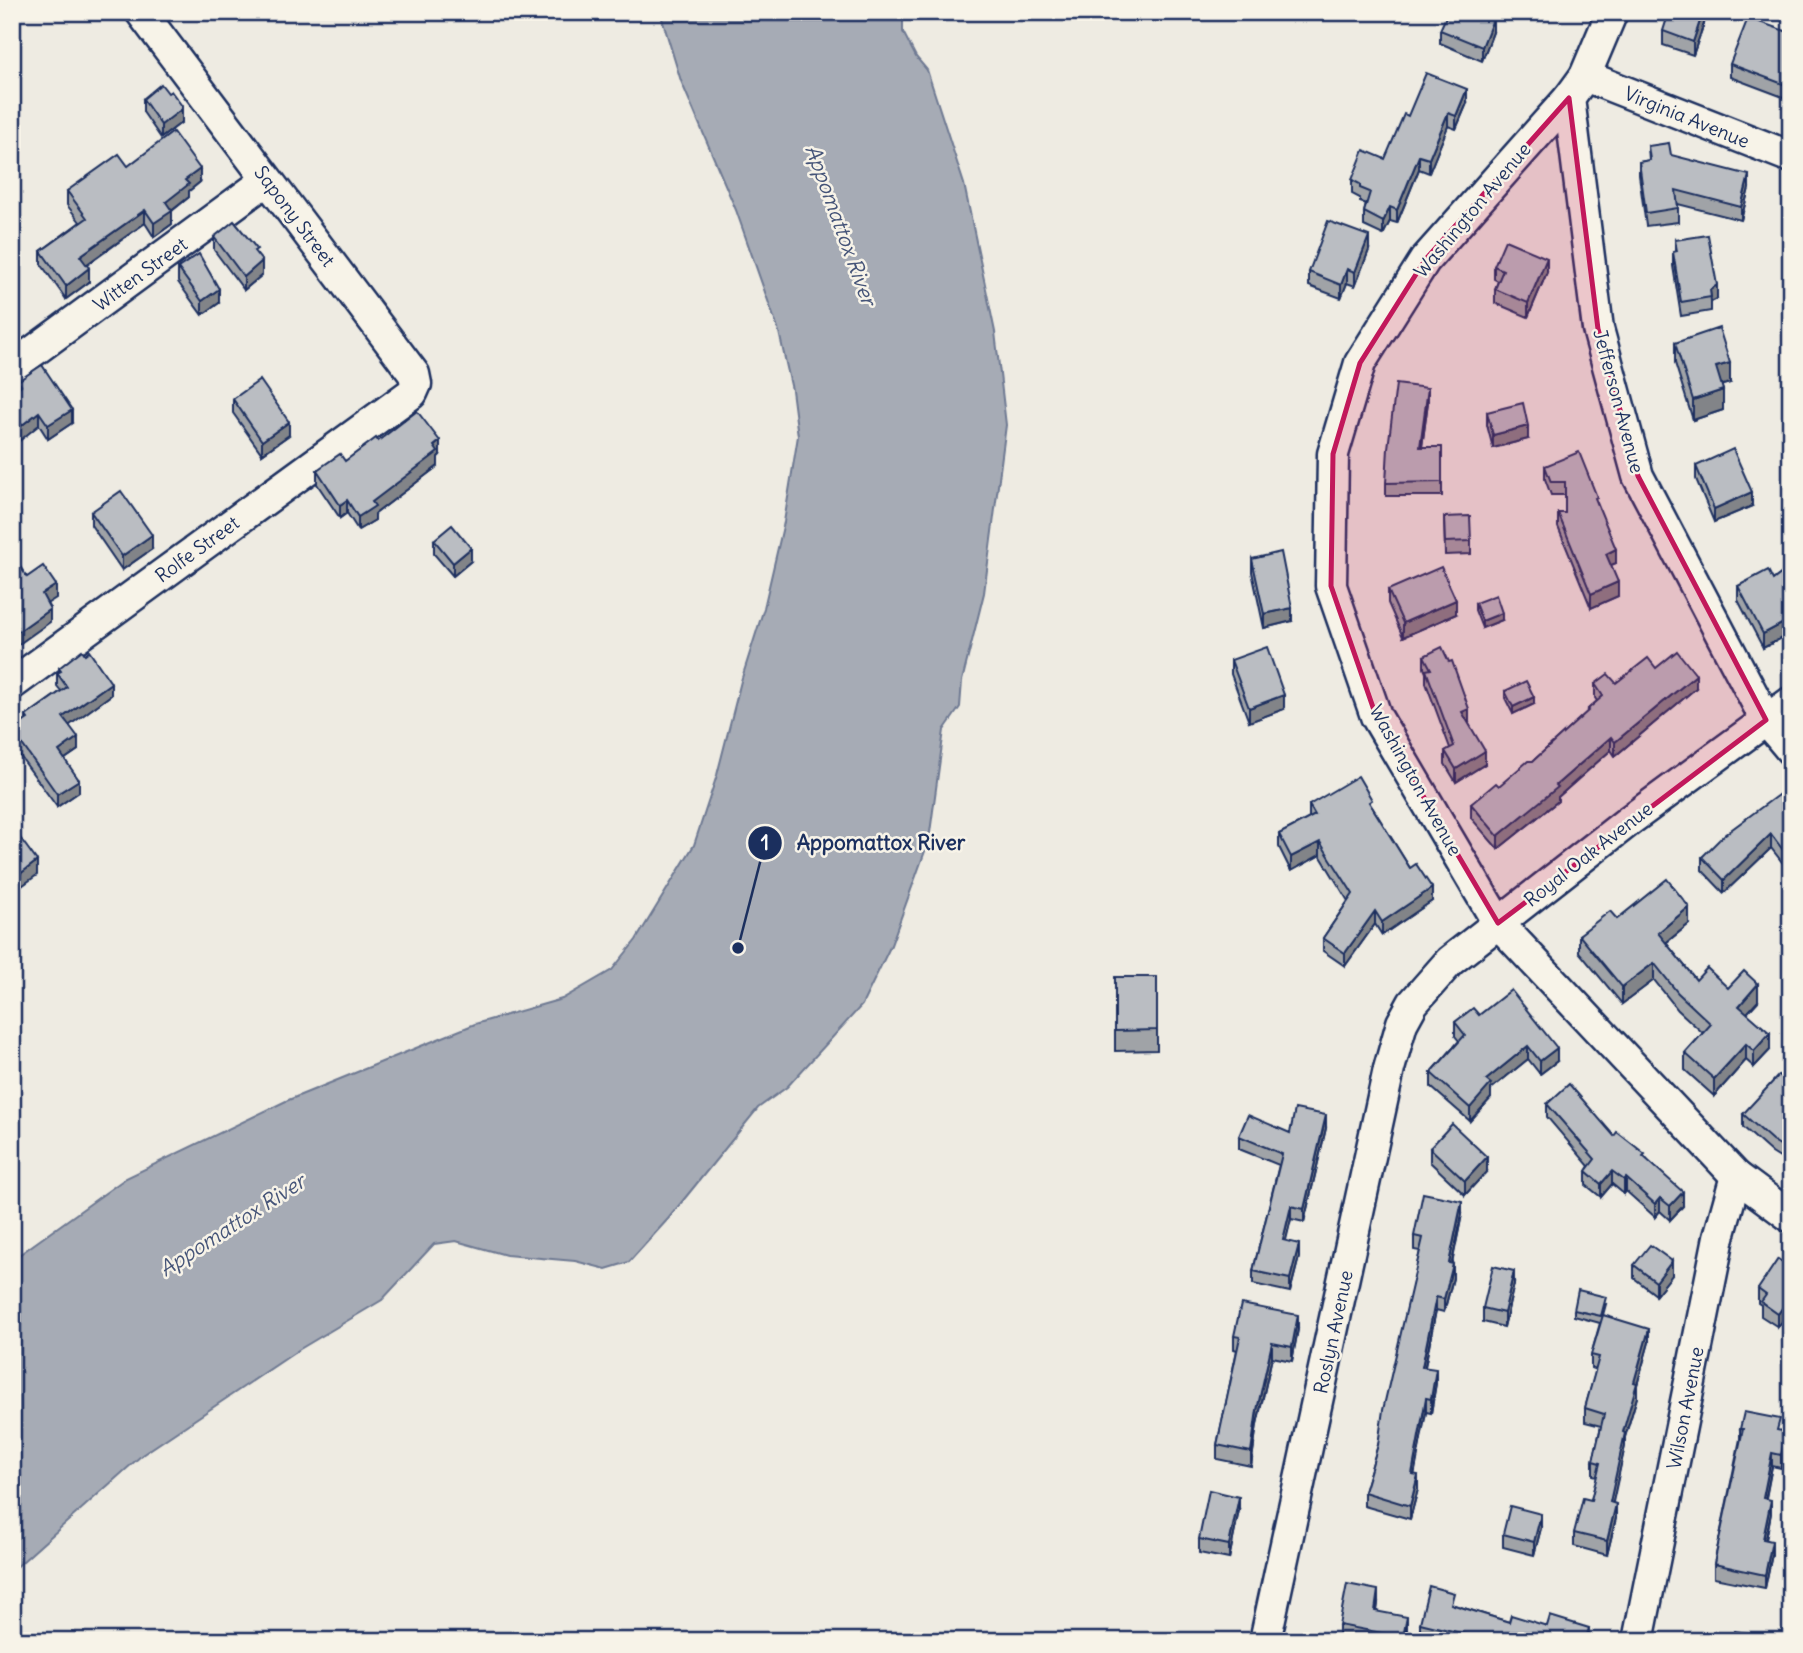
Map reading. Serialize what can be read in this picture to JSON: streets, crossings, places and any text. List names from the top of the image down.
{
  "streets": {
    "street": [
      "Virginia Avenue",
      "Washington Avenue",
      "Sapony Street",
      "Witten Street",
      "Jefferson Avenue",
      "Rolfe Street",
      "Royal Oak Avenue",
      "Roslyn Avenue",
      "Wilson Avenue"
    ]
  },
  "crossings": [
    ["Virginia Avenue", "Washington Avenue"],
    ["Virginia Avenue", "Jefferson Avenue"],
    ["Washington Avenue", "Jefferson Avenue"],
    ["Washington Avenue", "Royal Oak Avenue"],
    ["Washington Avenue", "Wilson Avenue"],
    ["Sapony Street", "Witten Street"],
    ["Sapony Street", "Rolfe Street"],
    ["Jefferson Avenue", "Royal Oak Avenue"],
    ["Royal Oak Avenue", "Roslyn Avenue"]
  ],
  "water": ["Appomattox River"],
  "places": ["Appomattox River"]
}
